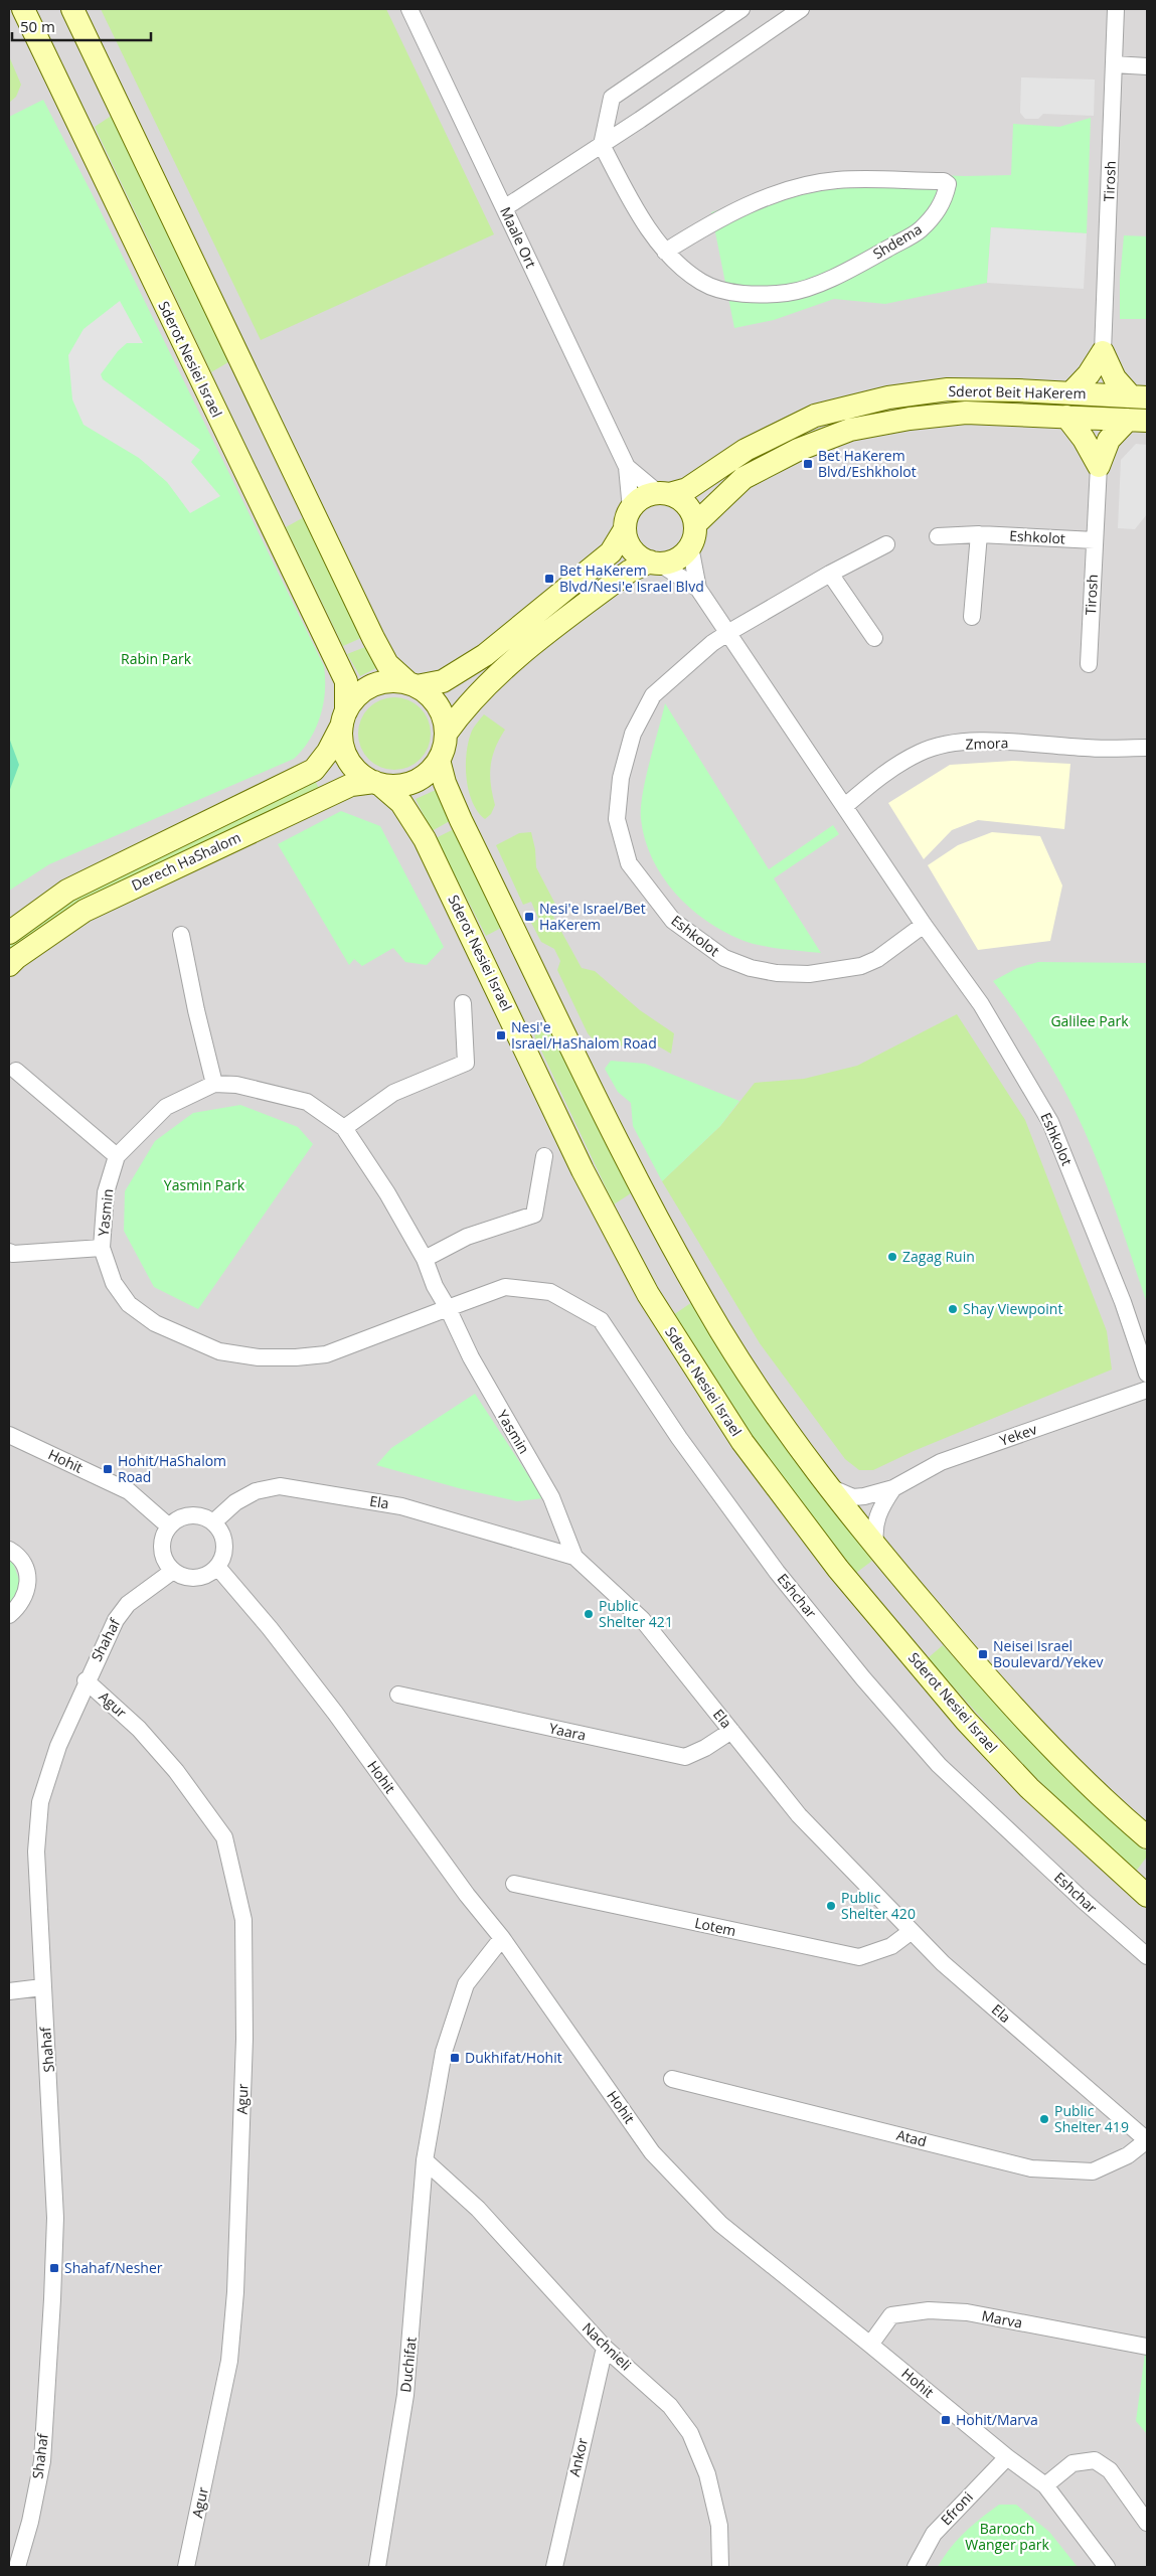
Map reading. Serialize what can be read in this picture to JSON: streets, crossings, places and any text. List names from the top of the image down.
{
  "streets": {
    "main road": ["Sderot Nesiei Israel", "Sderot Beit HaKerem", "Derech HaShalom"],
    "street": [
      "Tirosh",
      "Maale Ort",
      "Shdema",
      "Eshkolot",
      "Zmora",
      "Yasmin",
      "Yekev",
      "Hohit",
      "Ela",
      "Eshchar",
      "Shahaf",
      "Agur",
      "Yaara",
      "Lotem",
      "Atad",
      "Marva",
      "Nachnieli",
      "Duchifat",
      "Ankor",
      "Efroni"
    ]
  },
  "crossings": [
    ["Tirosh", "Eshkolot"],
    ["Maale Ort", "Sderot Beit HaKerem"],
    ["Maale Ort", "Eshkolot"],
    ["Sderot Nesiei Israel", "Derech HaShalom"],
    ["Sderot Beit HaKerem", "Eshkolot"],
    ["Eshkolot", "Zmora"],
    ["Yasmin", "Ela"],
    ["Yasmin", "Eshchar"],
    ["Hohit", "Ela"],
    ["Hohit", "Shahaf"],
    ["Hohit", "Marva"],
    ["Hohit", "Duchifat"],
    ["Hohit", "Efroni"],
    ["Ela", "Shahaf"],
    ["Ela", "Yaara"],
    ["Ela", "Lotem"],
    ["Ela", "Atad"],
    ["Shahaf", "Agur"],
    ["Nachnieli", "Duchifat"],
    ["Nachnieli", "Ankor"]
  ],
  "parks": [
    "Rabin Park",
    "Galilee Park",
    "Yasmin Park",
    "Barooch Wanger park"
  ],
  "places": {
    "transit": [
      "Bet HaKerem Blvd/Eshkholot",
      "Bet HaKerem Blvd/Nesi'e Israel Blvd",
      "Nesi'e Israel/Bet HaKerem",
      "Nesi'e Israel/HaShalom Road",
      "Hohit/HaShalom Road",
      "Neisei Israel Boulevard/Yekev",
      "Dukhifat/Hohit",
      "Shahaf/Nesher",
      "Hohit/Marva"
    ],
    "other": [
      "Zagag Ruin",
      "Shay Viewpoint",
      "Public Shelter 421",
      "Public Shelter 420",
      "Public Shelter 419"
    ]
  },
  "scale_bar": "50 m"
}
